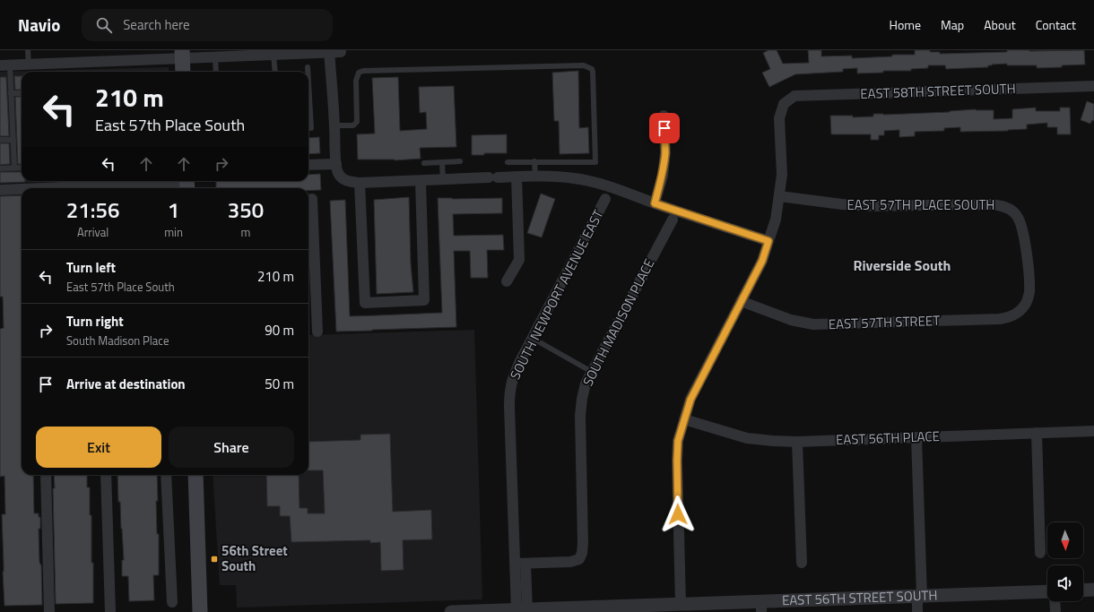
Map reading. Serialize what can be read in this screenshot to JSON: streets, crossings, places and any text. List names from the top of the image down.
{
  "streets": {
    "street": [
      "EAST 58TH STREET SOUTH",
      "EAST 57TH PLACE SOUTH",
      "SOUTH NEWPORT AVENUE EAST",
      "SOUTH MADISON PLACE",
      "EAST 57TH STREET",
      "EAST 56TH PLACE",
      "EAST 56TH STREET SOUTH"
    ]
  },
  "crossings": [
    ["EAST 58TH STREET SOUTH", "EAST 57TH PLACE SOUTH"],
    ["EAST 57TH PLACE SOUTH", "EAST 57TH STREET"],
    ["SOUTH NEWPORT AVENUE EAST", "SOUTH MADISON PLACE"],
    ["SOUTH NEWPORT AVENUE EAST", "EAST 56TH STREET SOUTH"]
  ],
  "districts": ["Riverside South"],
  "places": {
    "transit": ["56th Street South"]
  },
  "north": "bottom",
  "page": {
    "header": "Navio",
    "search": "Search here",
    "nav": [
      "Home",
      "Map",
      "About",
      "Contact"
    ],
    "turn": ["210 m", "East 57th Place South"],
    "eta": [
      "21:56",
      "Arrival",
      "1",
      "min",
      "350",
      "m"
    ],
    "list": [
      {
        "name": "Turn left",
        "note": "East 57th Place South",
        "value": "210 m"
      },
      {
        "name": "Turn right",
        "note": "South Madison Place",
        "value": "90 m"
      },
      {
        "name": "Arrive at destination",
        "value": "50 m"
      }
    ],
    "buttons": ["Exit", "Share"]
  }
}
